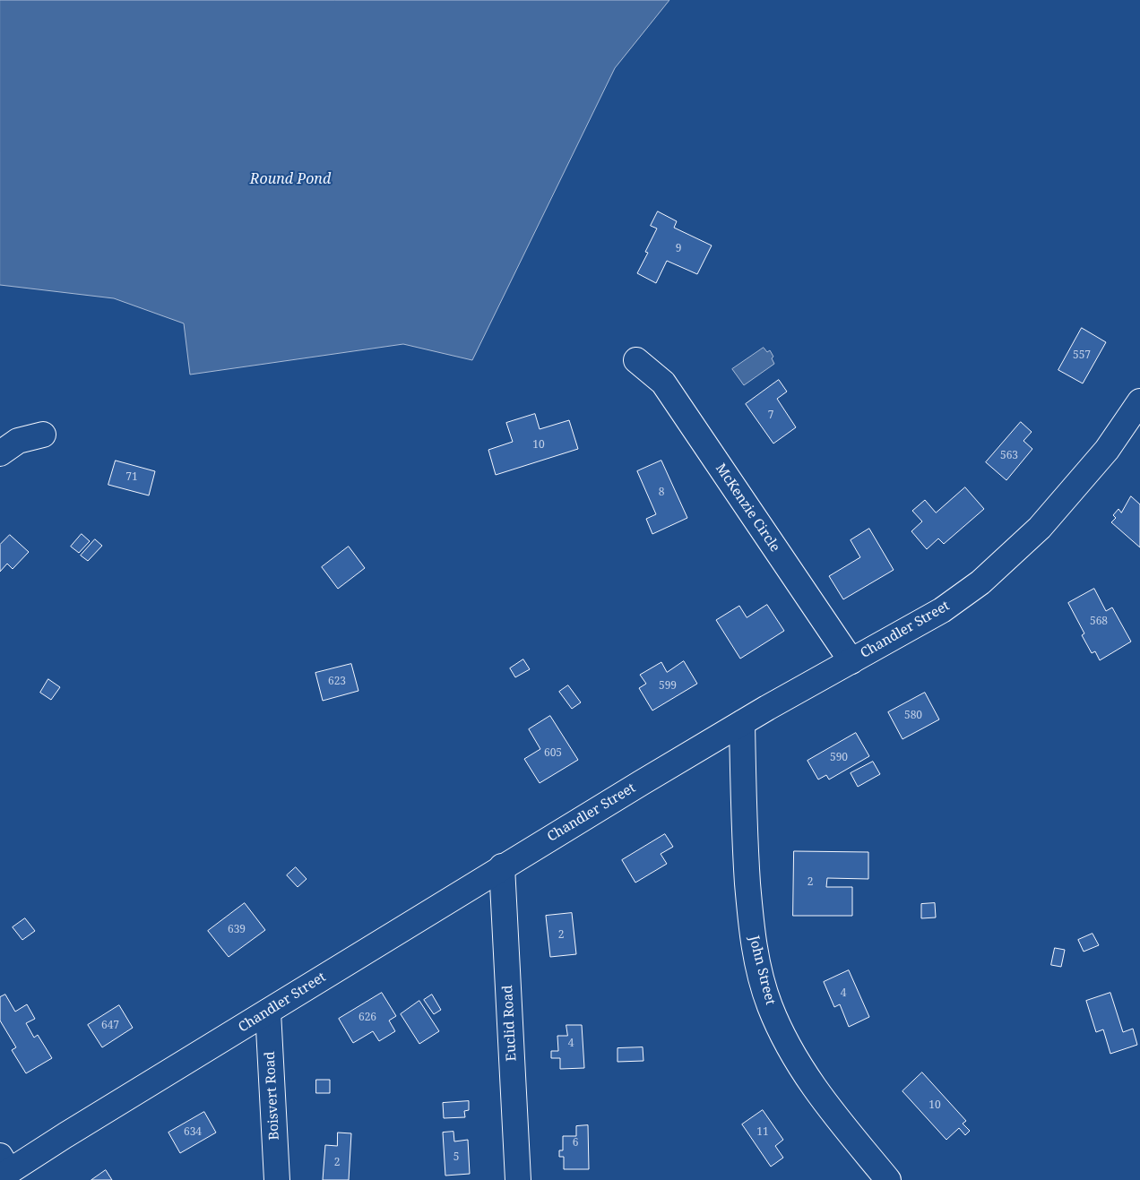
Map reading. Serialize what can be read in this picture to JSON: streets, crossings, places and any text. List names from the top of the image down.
{
  "streets": {
    "street": [
      "McKenzie Circle",
      "Chandler Street",
      "John Street",
      "Euclid Road",
      "Boisvert Road"
    ]
  },
  "crossings": [
    ["McKenzie Circle", "Chandler Street"],
    ["Chandler Street", "John Street"],
    ["Chandler Street", "Euclid Road"],
    ["Chandler Street", "Boisvert Road"]
  ],
  "water": ["Round Pond"],
  "house_numbers": [
    "9",
    "557",
    "7",
    "10",
    "563",
    "71",
    "8",
    "568",
    "623",
    "599",
    "580",
    "605",
    "590",
    "2",
    "639",
    "2",
    "4",
    "626",
    "647",
    "4",
    "10",
    "634",
    "11",
    "6",
    "5",
    "2"
  ]
}
